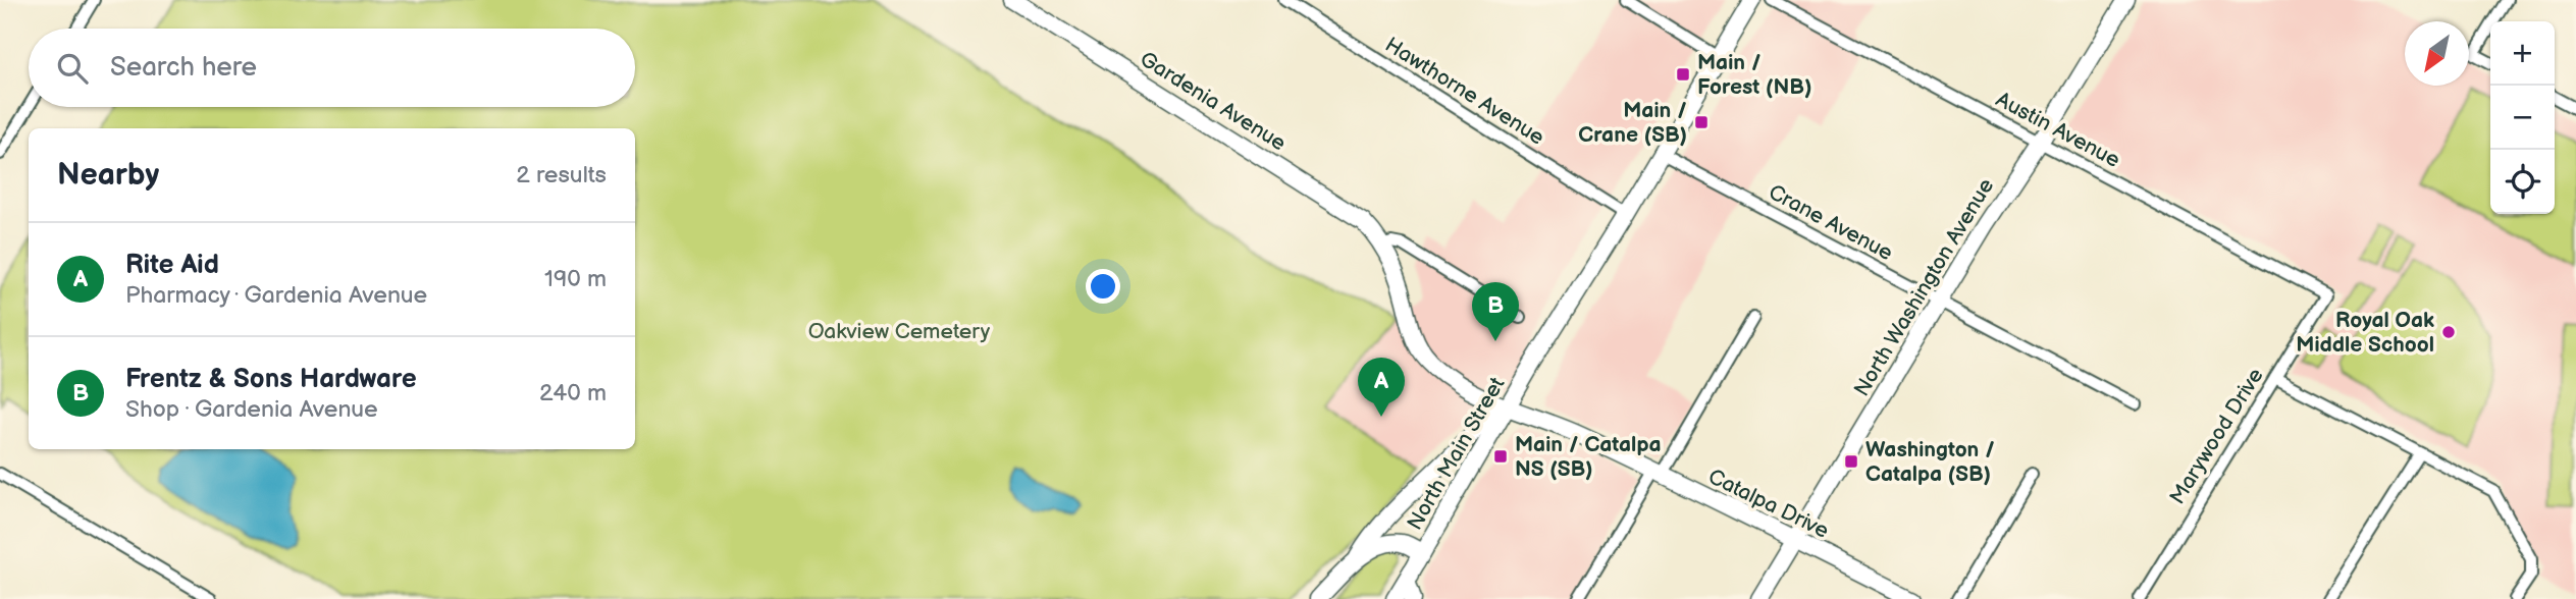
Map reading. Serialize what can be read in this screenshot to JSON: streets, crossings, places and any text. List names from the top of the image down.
{
  "streets": {
    "street": [
      "Hawthorne Avenue",
      "Gardenia Avenue",
      "Austin Avenue",
      "Crane Avenue",
      "North Washington Avenue",
      "Marywood Drive",
      "North Main Street",
      "Catalpa Drive"
    ]
  },
  "crossings": [
    ["Hawthorne Avenue", "North Main Street"],
    ["Gardenia Avenue", "North Main Street"],
    ["Gardenia Avenue", "Catalpa Drive"],
    ["Austin Avenue", "North Washington Avenue"],
    ["Austin Avenue", "Marywood Drive"],
    ["Crane Avenue", "North Washington Avenue"],
    ["Crane Avenue", "North Main Street"],
    ["North Washington Avenue", "Catalpa Drive"]
  ],
  "parks": ["Oakview Cemetery"],
  "places": {
    "transit": [
      "Main / Forest (NB)",
      "Main / Crane (SB)",
      "Main / Catalpa NS (SB)",
      "Washington / Catalpa (SB)"
    ],
    "other": ["Royal Oak Middle School"]
  },
  "north": "bottom left",
  "page": {
    "map_buttons": ["+", "−"],
    "search": "Search here",
    "heading": ["Nearby", "2 results"],
    "list": [
      {
        "mark": "A",
        "name": "Rite Aid",
        "note": "Pharmacy · Gardenia Avenue",
        "value": "190 m"
      },
      {
        "mark": "B",
        "name": "Frentz & Sons Hardware",
        "note": "Shop · Gardenia Avenue",
        "value": "240 m"
      }
    ],
    "pins": ["B", "A"]
  }
}
